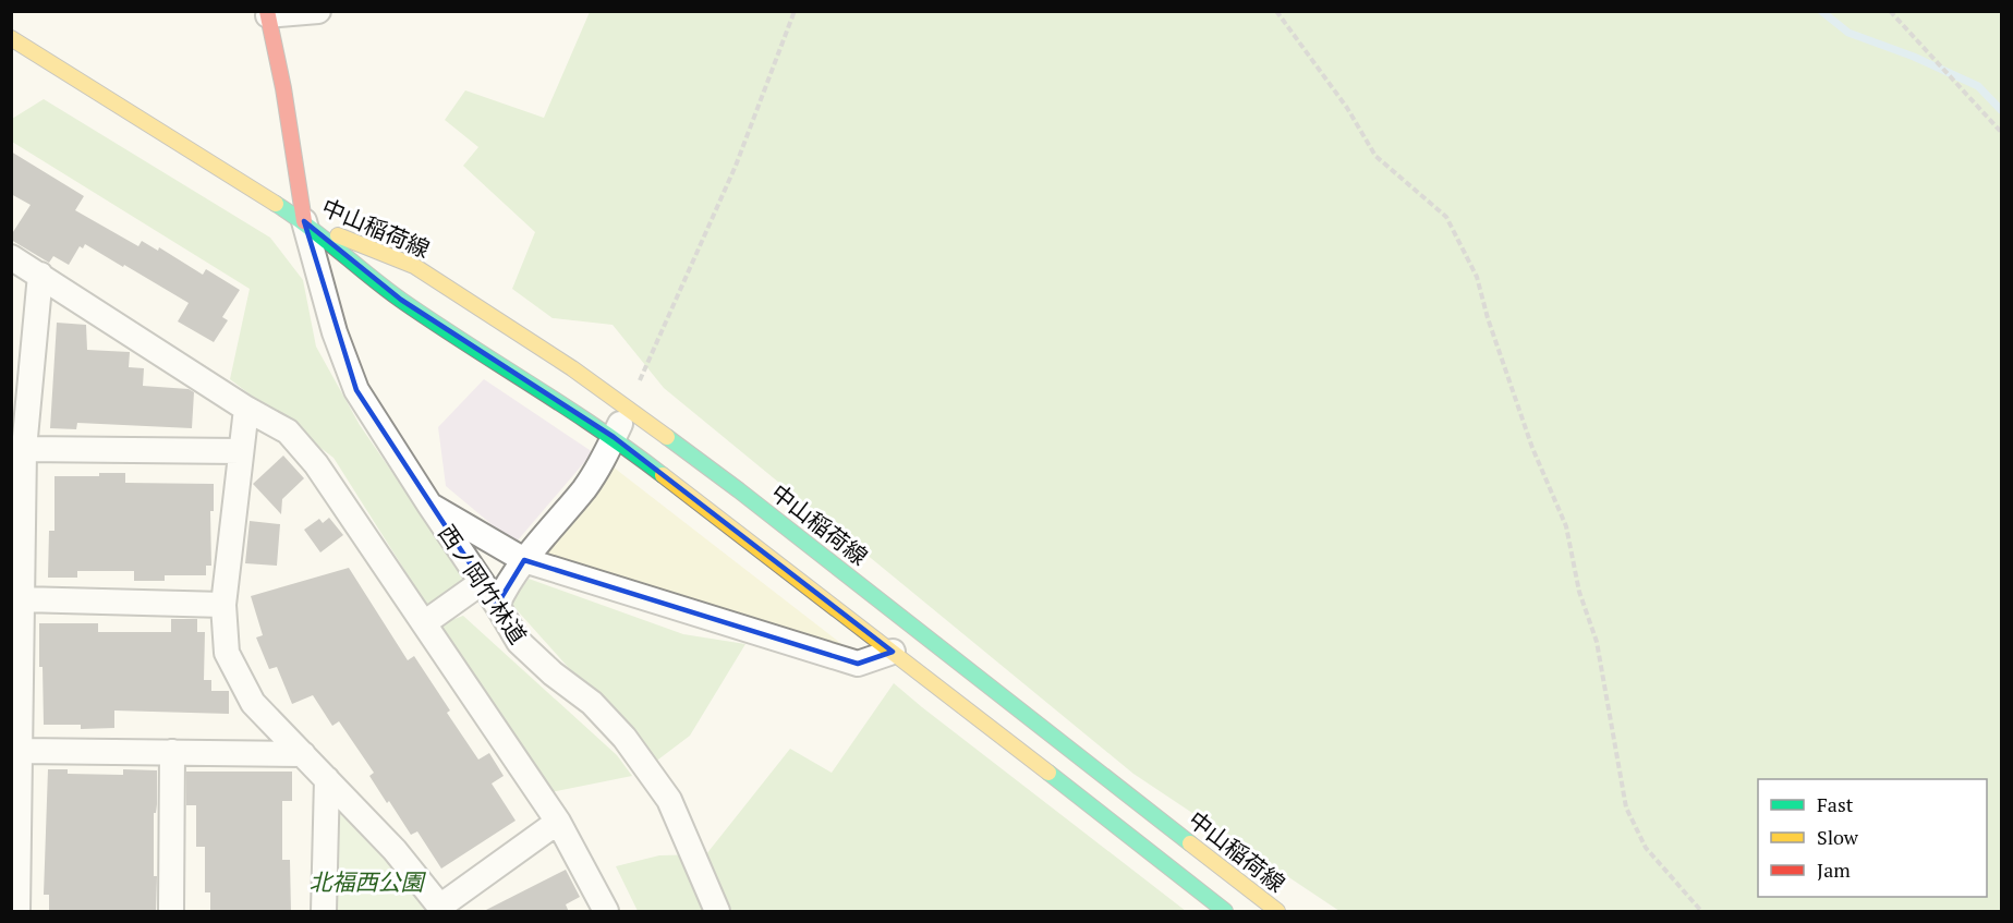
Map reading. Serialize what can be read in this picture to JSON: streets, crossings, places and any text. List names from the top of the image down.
{
  "streets": {
    "main road": ["中山稲荷線"],
    "street": ["西ノ岡竹林道"]
  },
  "crossings": [
    ["中山稲荷線", "西ノ岡竹林道"]
  ],
  "parks": ["北福西公園"],
  "legend": ["Fast", "Slow", "Jam"]
}
